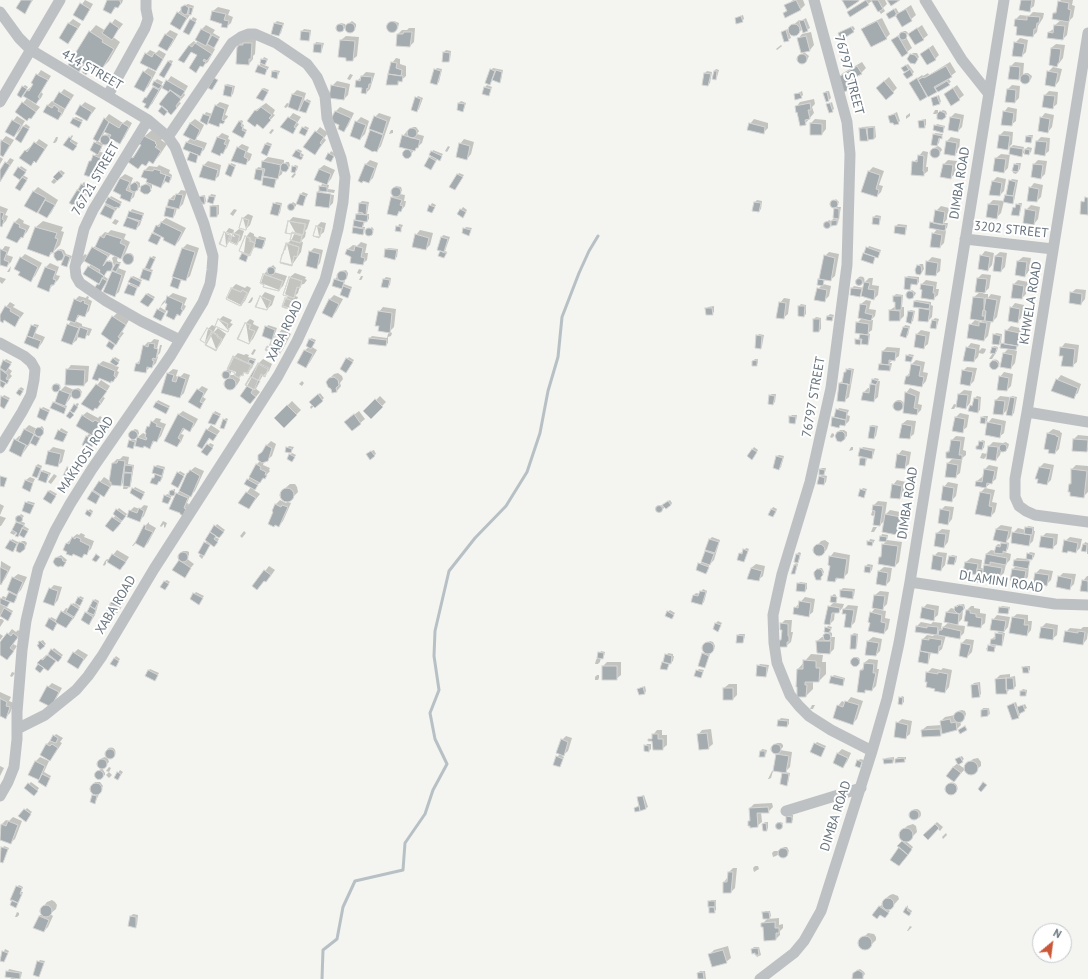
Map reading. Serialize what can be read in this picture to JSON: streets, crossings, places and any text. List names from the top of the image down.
{
  "streets": {
    "street": [
      "414 STREET",
      "76797 STREET",
      "76721 STREET",
      "DIMBA ROAD",
      "3202 STREET",
      "KHWELA ROAD",
      "XABA ROAD",
      "MAKHOSI ROAD",
      "DLAMINI ROAD"
    ]
  },
  "crossings": [
    ["414 STREET", "76721 STREET"],
    ["414 STREET", "XABA ROAD"],
    ["414 STREET", "MAKHOSI ROAD"],
    ["76797 STREET", "DIMBA ROAD"],
    ["76721 STREET", "MAKHOSI ROAD"],
    ["DIMBA ROAD", "3202 STREET"],
    ["DIMBA ROAD", "DLAMINI ROAD"],
    ["3202 STREET", "KHWELA ROAD"],
    ["XABA ROAD", "MAKHOSI ROAD"]
  ],
  "north": "top right"
}
